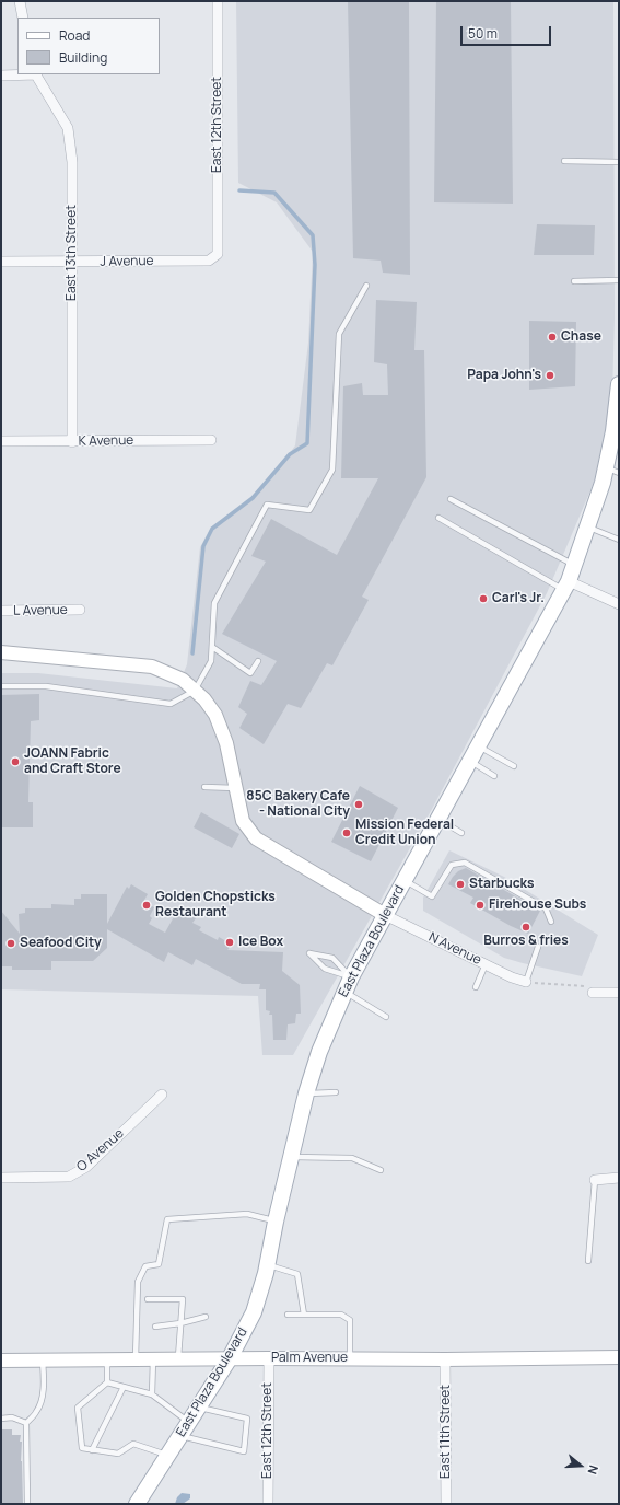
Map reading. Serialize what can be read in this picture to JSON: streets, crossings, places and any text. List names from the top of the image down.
{
  "streets": {
    "main road": ["East Plaza Boulevard"],
    "street": [
      "East 12th Street",
      "East 13th Street",
      "J Avenue",
      "K Avenue",
      "L Avenue",
      "N Avenue",
      "O Avenue",
      "Palm Avenue",
      "East 11th Street"
    ]
  },
  "crossings": [
    ["East 12th Street", "J Avenue"],
    ["East 12th Street", "Palm Avenue"],
    ["East 13th Street", "J Avenue"],
    ["East 13th Street", "K Avenue"],
    ["East Plaza Boulevard", "N Avenue"],
    ["East Plaza Boulevard", "Palm Avenue"],
    ["Palm Avenue", "East 11th Street"]
  ],
  "places": [
    "Chase",
    "Papa John's",
    "Carl's Jr.",
    "JOANN Fabric and Craft Store",
    "85C Bakery Cafe - National City",
    "Mission Federal Credit Union",
    "Starbucks",
    "Golden Chopsticks Restaurant",
    "Firehouse Subs",
    "Burros & fries",
    "Ice Box",
    "Seafood City"
  ],
  "legend": ["Road", "Building"],
  "scale_bar": "50 m",
  "north": "right"
}
